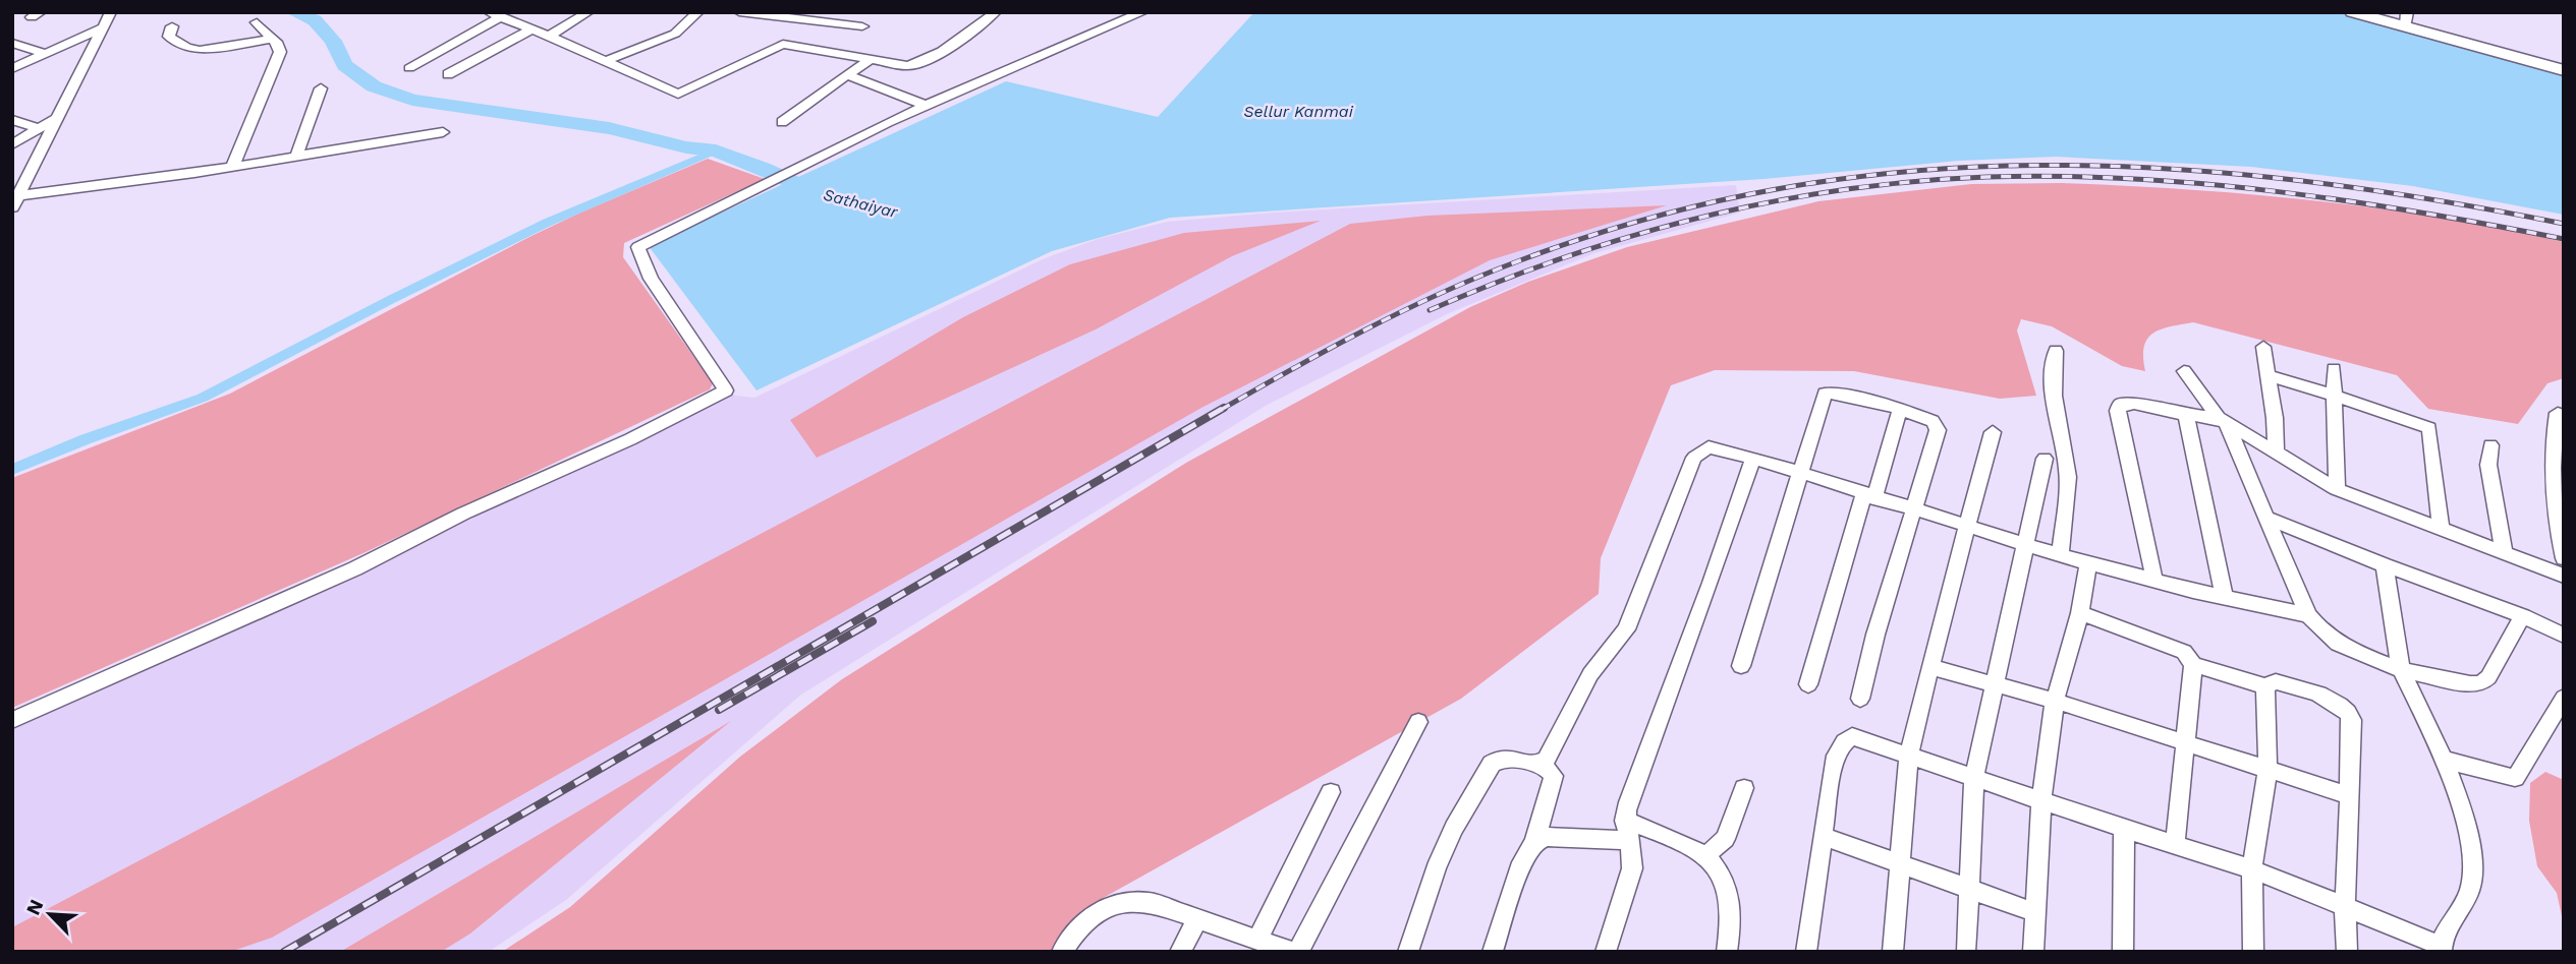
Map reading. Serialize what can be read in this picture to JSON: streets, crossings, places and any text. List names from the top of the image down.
{
  "water": ["Sellur Kanmai", "Sathaiyar"],
  "north": "top left"
}
